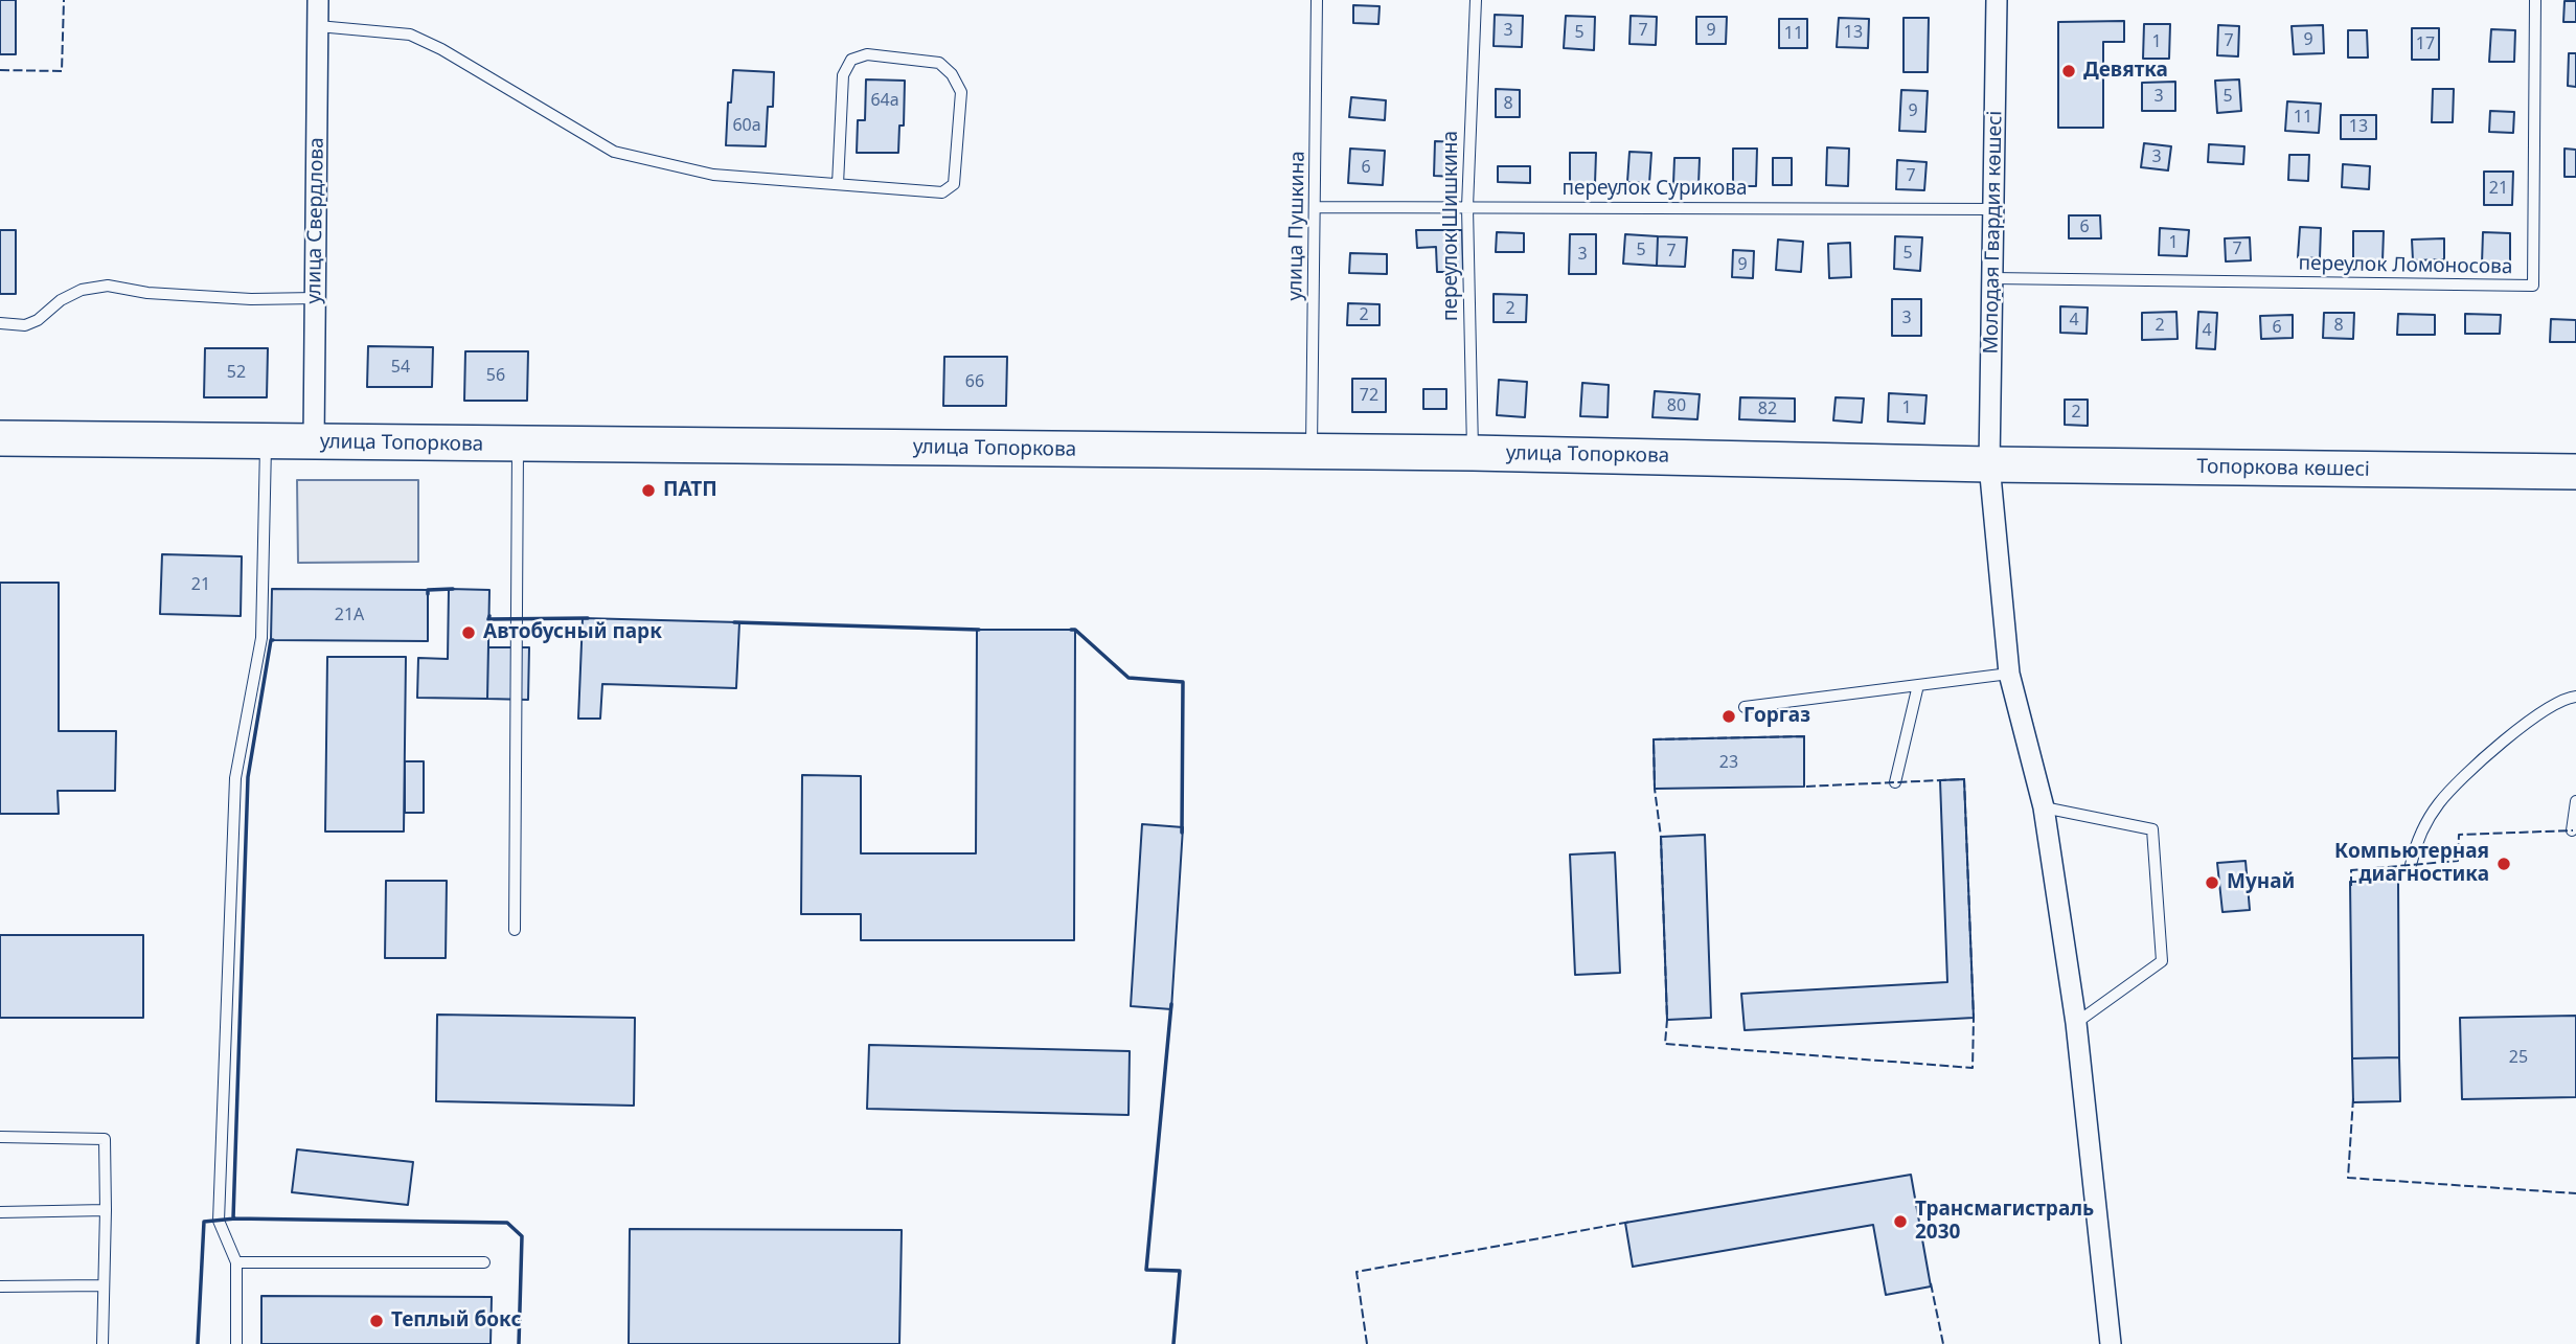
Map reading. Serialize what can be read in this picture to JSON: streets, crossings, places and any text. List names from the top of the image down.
{
  "streets": {
    "highway": ["улица Топоркова", "Топоркова көшесі"],
    "street": ["улица Свердлова", "Молодая Гвардия көшесі"],
    "lane": [
      "переулок Сурикова",
      "улица Пушкина",
      "переулок Шишкина",
      "переулок Ломоносова"
    ]
  },
  "crossings": [
    ["переулок Сурикова", "улица Пушкина"],
    ["переулок Сурикова", "переулок Шишкина"],
    ["переулок Сурикова", "Молодая Гвардия көшесі"],
    ["улица Свердлова", "улица Топоркова"],
    ["улица Пушкина", "улица Топоркова"],
    ["переулок Шишкина", "улица Топоркова"],
    ["Молодая Гвардия көшесі", "переулок Ломоносова"],
    ["Молодая Гвардия көшесі", "улица Топоркова"],
    ["Молодая Гвардия көшесі", "Топоркова көшесі"],
    ["улица Топоркова", "Топоркова көшесі"]
  ],
  "places": [
    "Девятка",
    "ПАТП",
    "Автобусный парк",
    "Горгаз",
    "Компьютерная диагностика",
    "Мунай",
    "Трансмагистраль 2030",
    "Теплый бокс"
  ],
  "house_numbers": [
    "3",
    "7",
    "9",
    "5",
    "13",
    "11",
    "9",
    "7",
    "1",
    "17",
    "3",
    "5",
    "64а",
    "8",
    "9",
    "11",
    "60а",
    "13",
    "3",
    "6",
    "7",
    "21",
    "6",
    "1",
    "7",
    "5",
    "7",
    "5",
    "3",
    "9",
    "2",
    "2",
    "3",
    "4",
    "2",
    "8",
    "6",
    "4",
    "54",
    "52",
    "56",
    "66",
    "72",
    "80",
    "1",
    "82",
    "2",
    "21",
    "21А",
    "23",
    "25"
  ]
}
